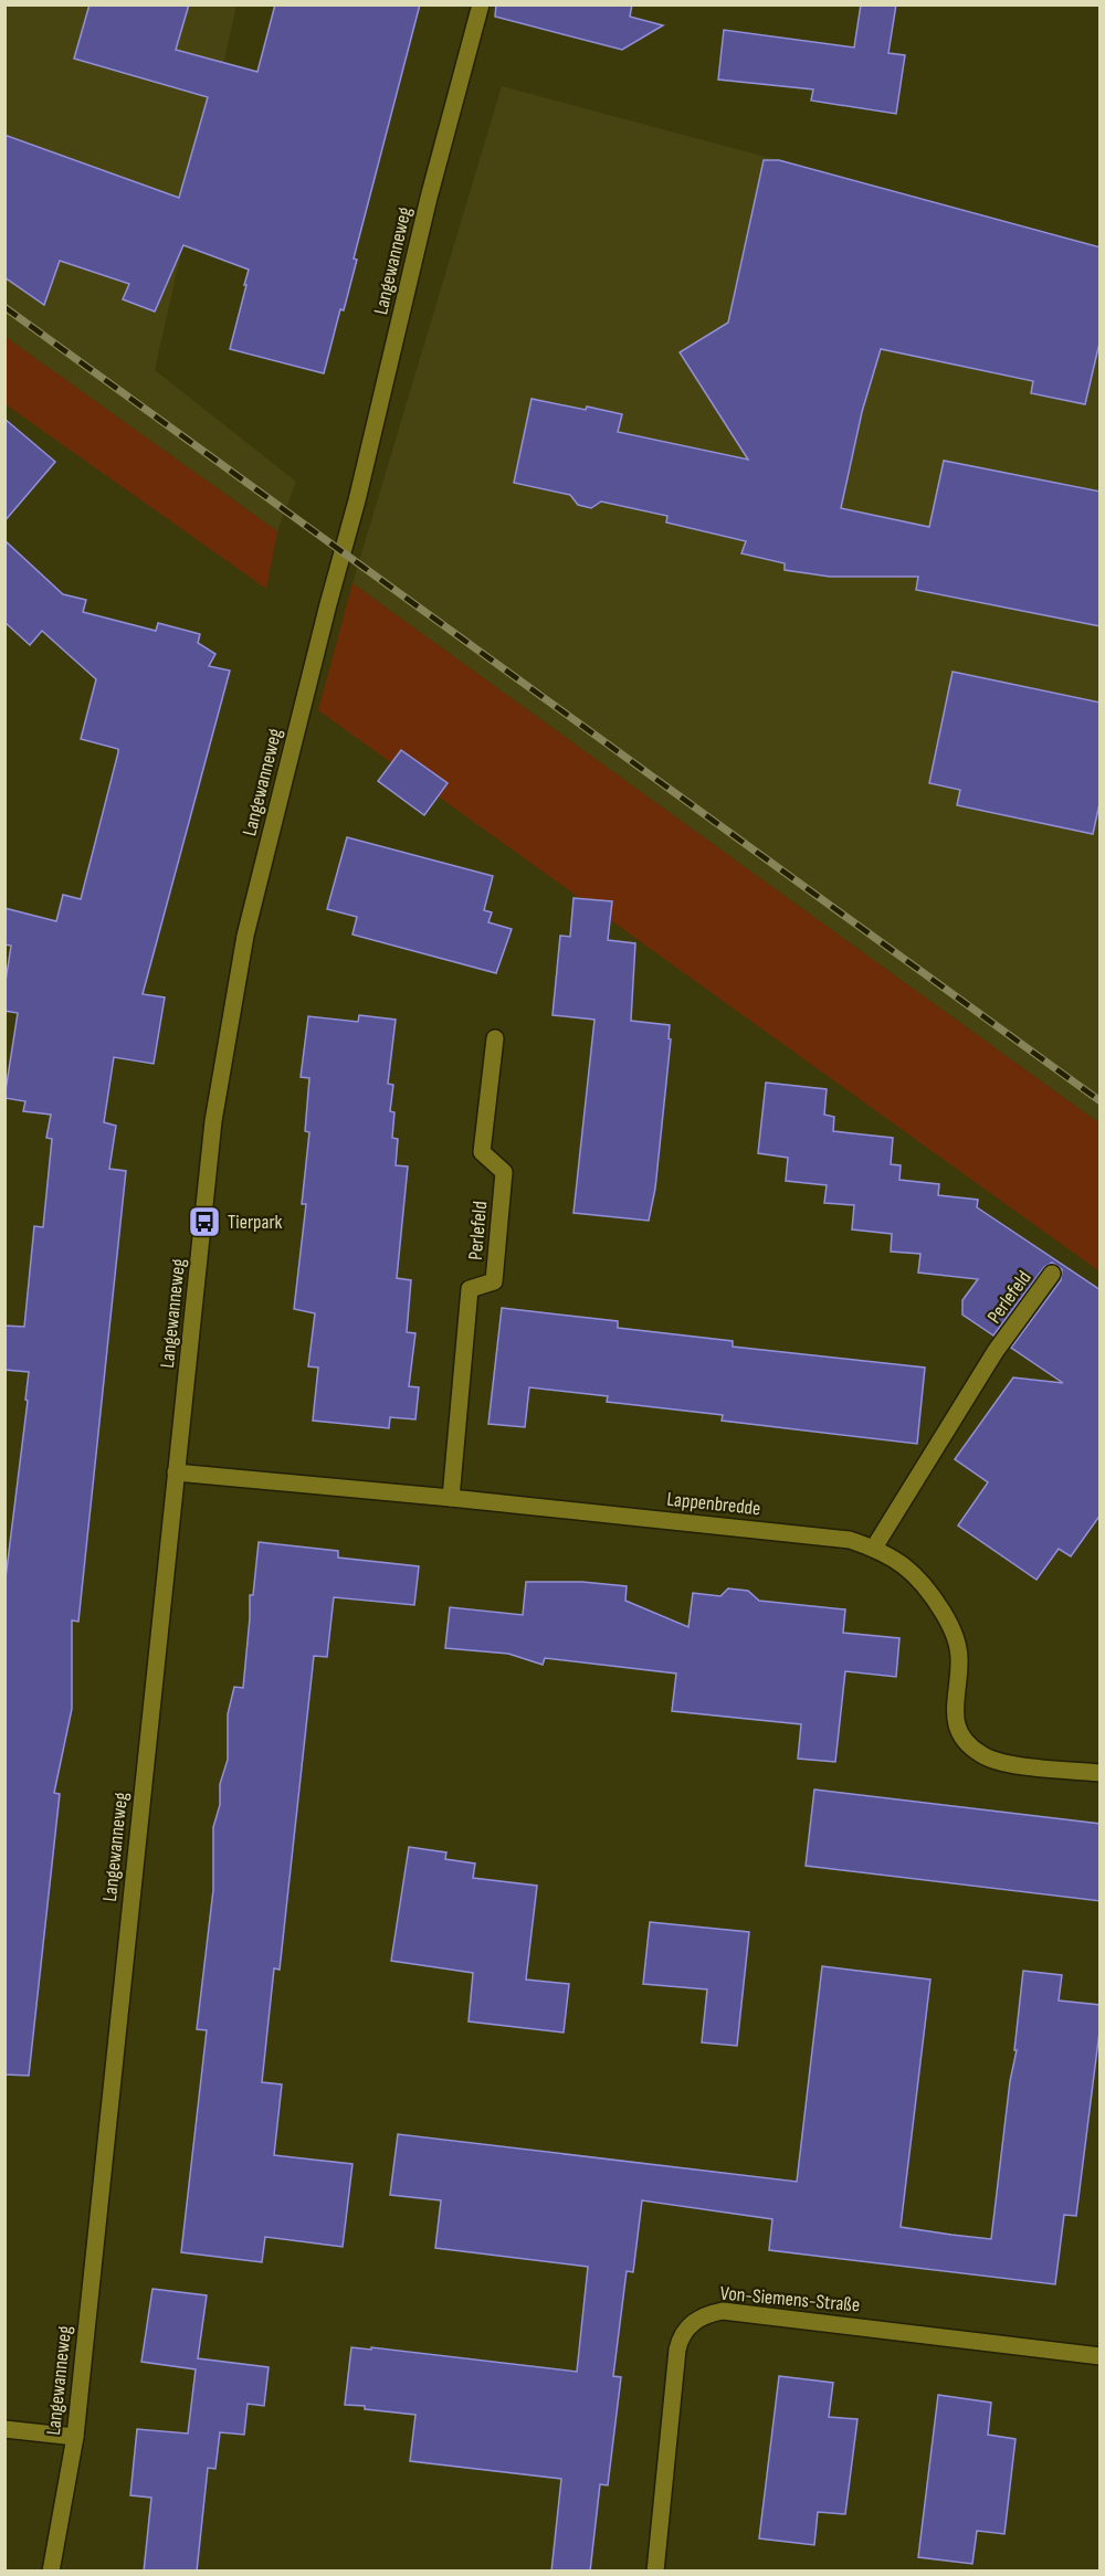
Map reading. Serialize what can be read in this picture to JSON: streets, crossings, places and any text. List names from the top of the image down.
{
  "streets": {
    "street": [
      "Langewanneweg",
      "Perlefeld",
      "Lappenbredde",
      "Von-Siemens-Straße"
    ]
  },
  "crossings": [
    ["Langewanneweg", "Lappenbredde"],
    ["Perlefeld", "Lappenbredde"]
  ],
  "places": {
    "bus stop": ["Tierpark"]
  }
}
